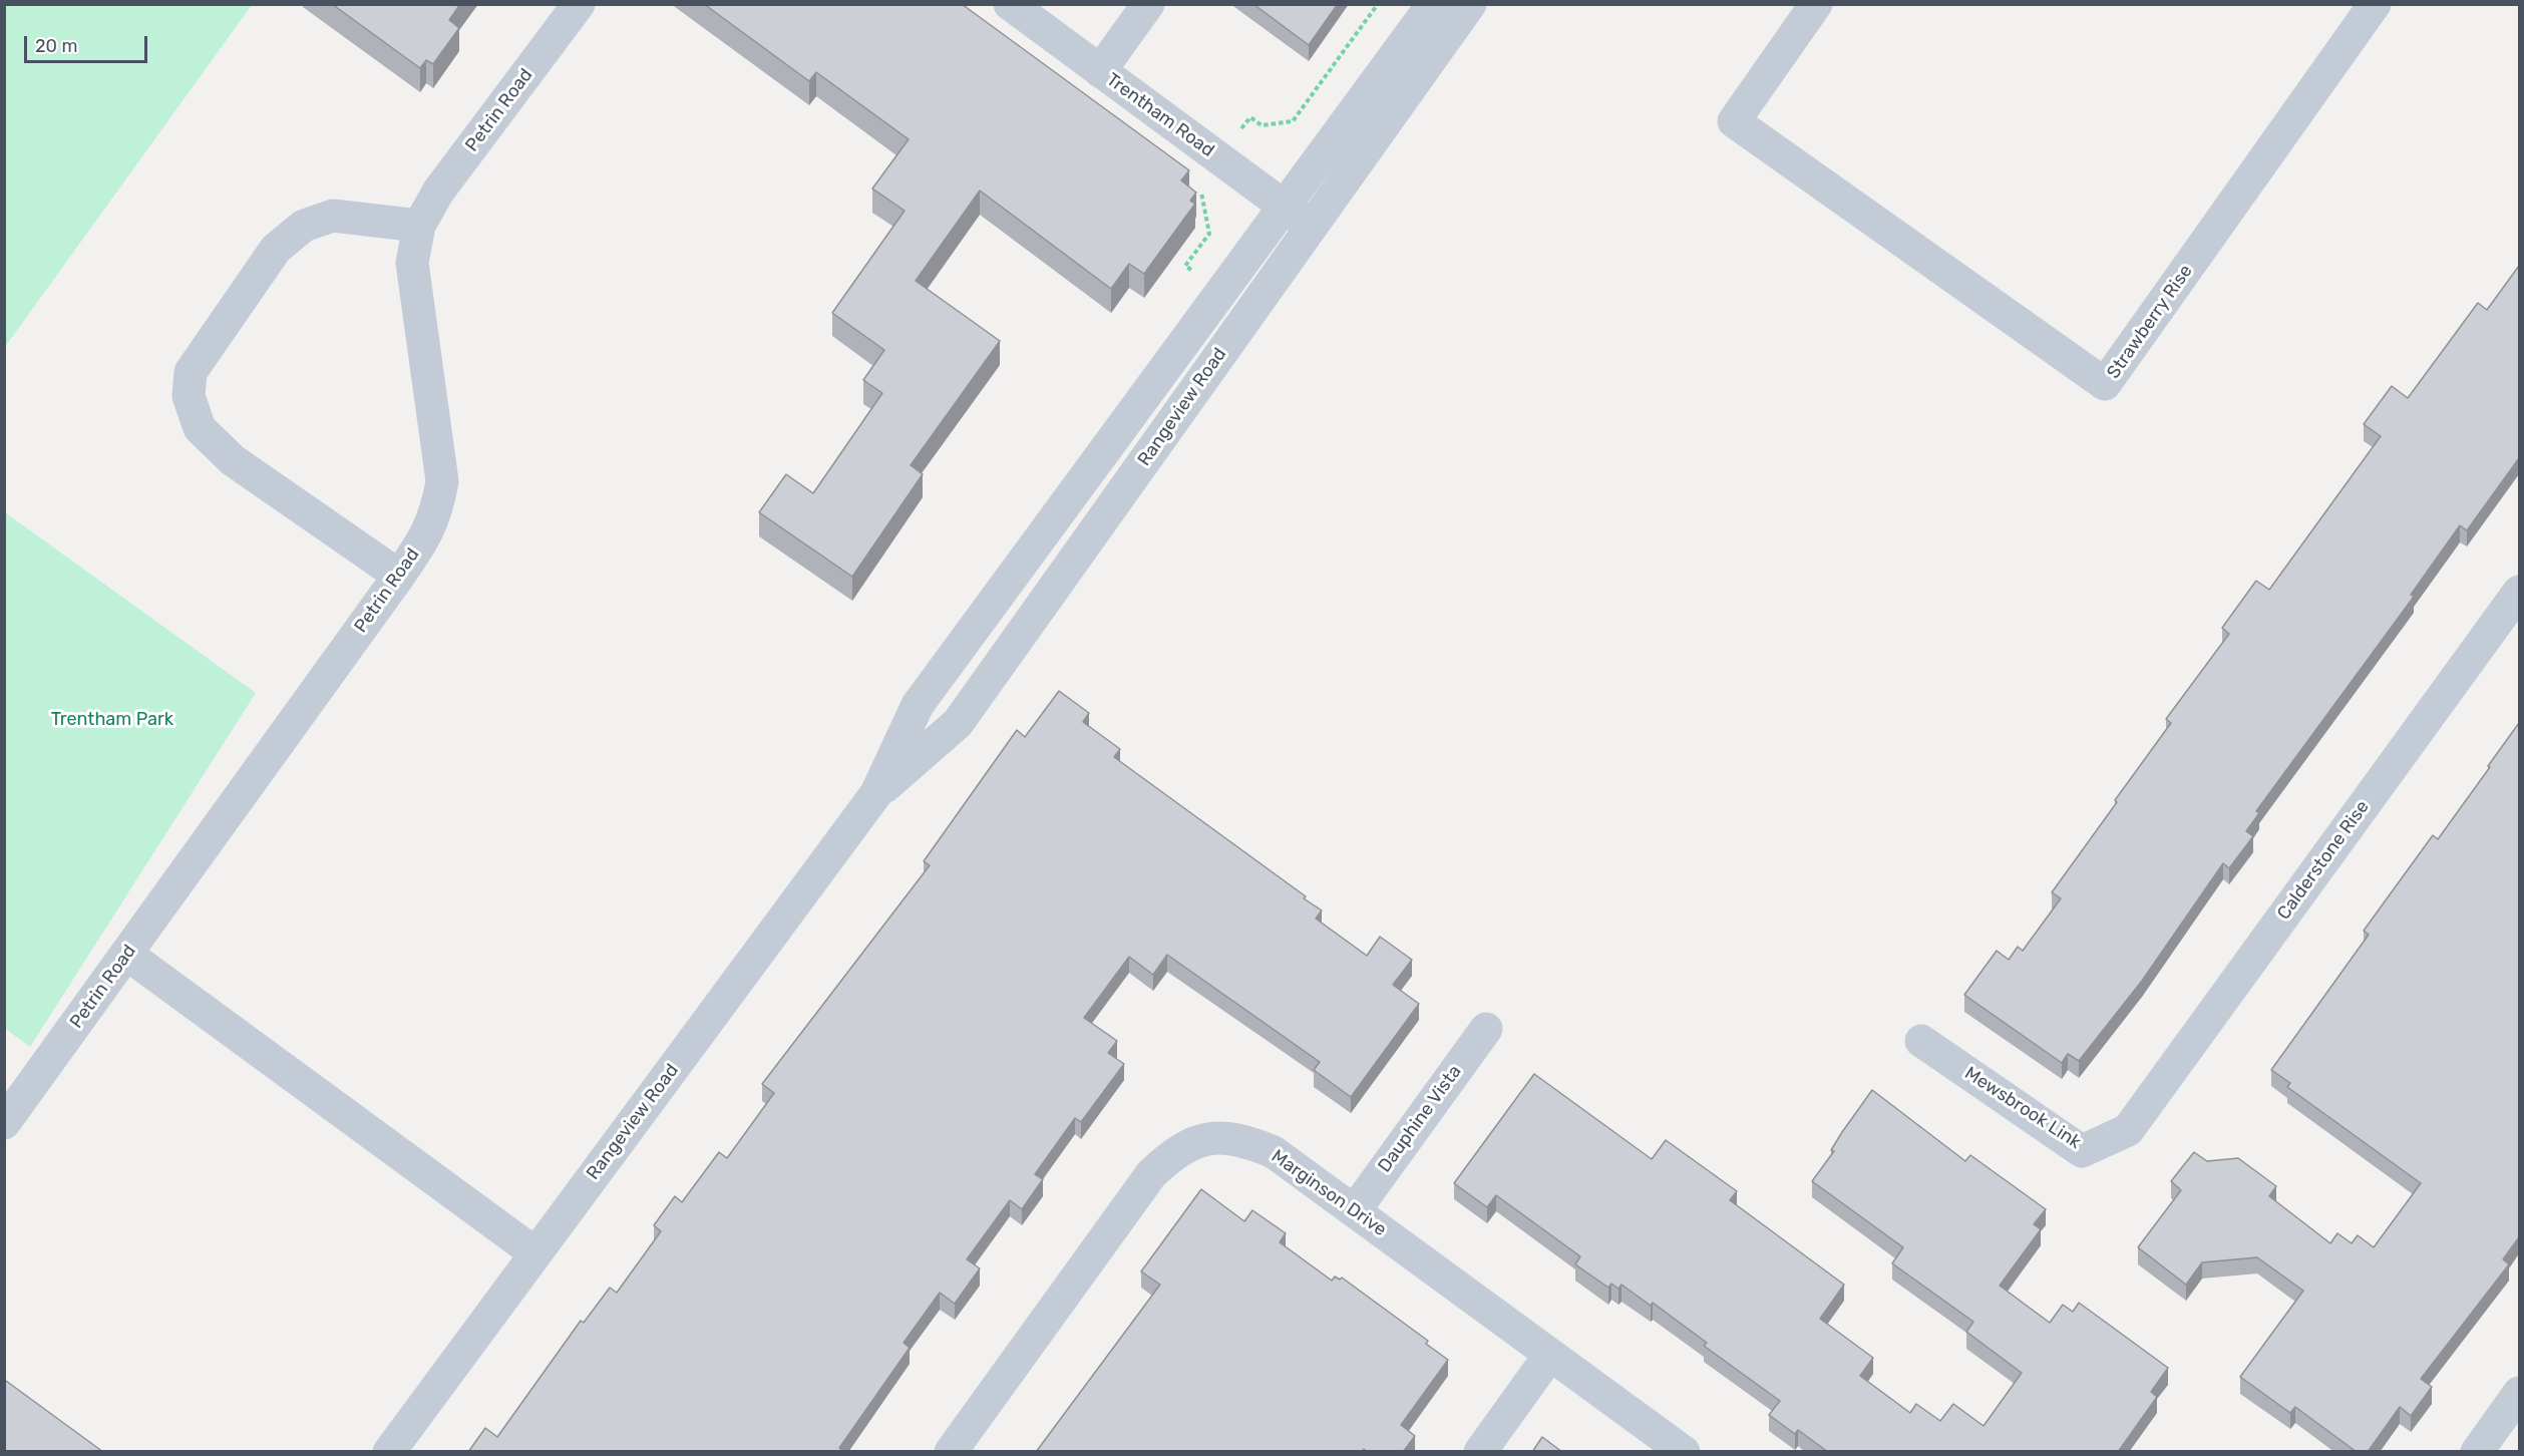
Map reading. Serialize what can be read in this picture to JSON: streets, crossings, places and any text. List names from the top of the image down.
{
  "streets": {
    "street": [
      "Petrin Road",
      "Trentham Road",
      "Strawberry Rise",
      "Rangeview Road",
      "Calderstone Rise",
      "Mewsbrook Link",
      "Dauphine Vista",
      "Marginson Drive"
    ]
  },
  "crossings": [
    ["Trentham Road", "Rangeview Road"],
    ["Calderstone Rise", "Mewsbrook Link"],
    ["Dauphine Vista", "Marginson Drive"]
  ],
  "parks": ["Trentham Park"],
  "scale_bar": "20 m"
}
